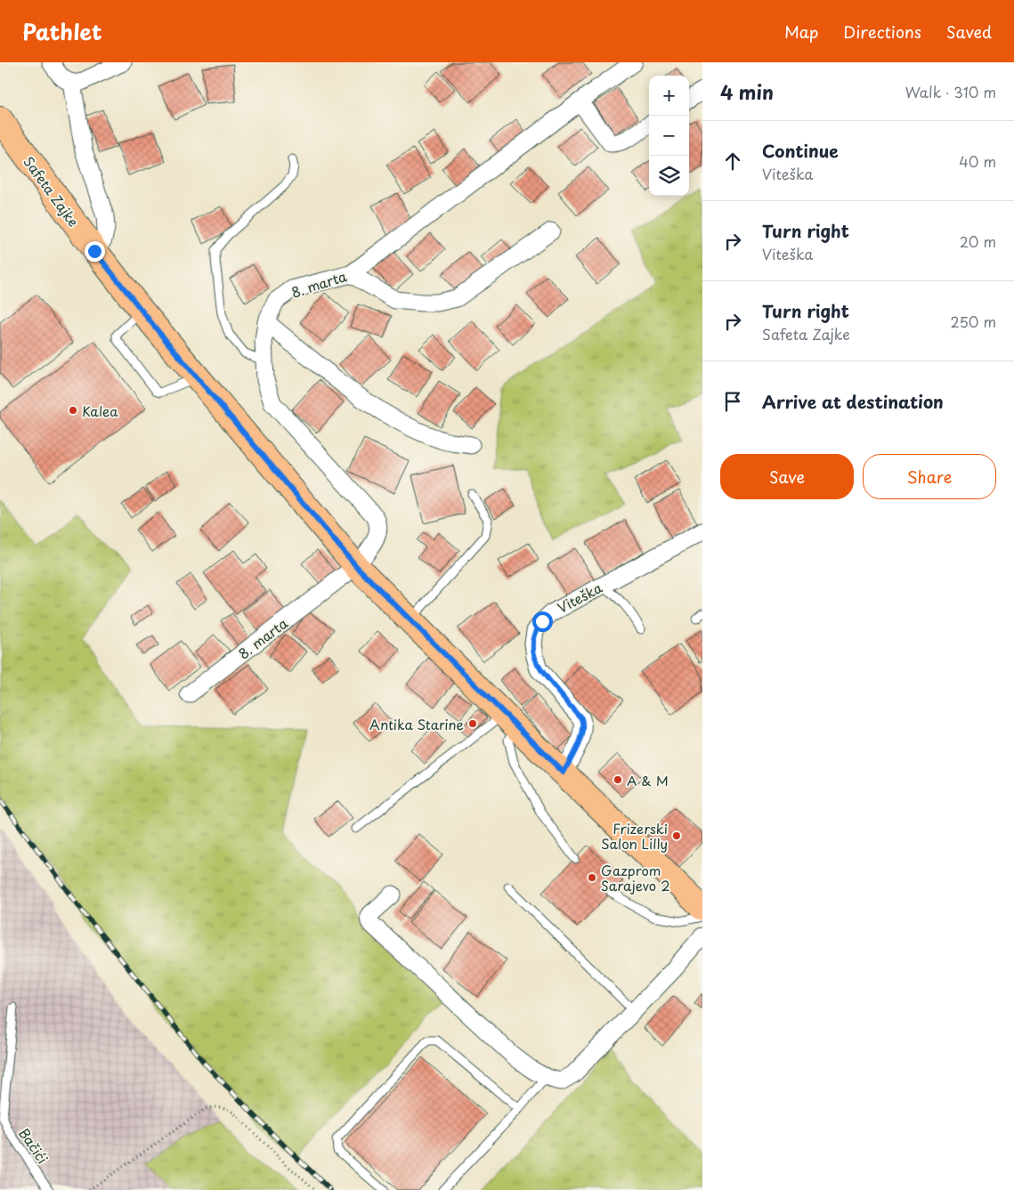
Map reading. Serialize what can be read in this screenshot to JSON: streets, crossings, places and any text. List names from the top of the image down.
{
  "streets": {
    "main road": ["Safeta Zajke"],
    "street": ["8. marta", "Viteška"],
    "lane": ["Bačići"]
  },
  "crossings": [
    ["Safeta Zajke", "8. marta"],
    ["Safeta Zajke", "Viteška"]
  ],
  "places": [
    "Kalea",
    "Antika Starine",
    "A & M",
    "Frizerski Salon Lilly",
    "Gazprom Sarajevo 2"
  ],
  "page": {
    "header": "Pathlet",
    "nav": ["Map", "Directions", "Saved"],
    "heading": ["4 min", "Walk · 310 m"],
    "map_buttons": ["+", "−"],
    "list": [
      ["Continue", "Viteška", "40 m"],
      ["Turn right", "Viteška", "20 m"],
      ["Turn right", "Safeta Zajke", "250 m"],
      "Arrive at destination"
    ],
    "buttons": ["Save", "Share"]
  }
}
